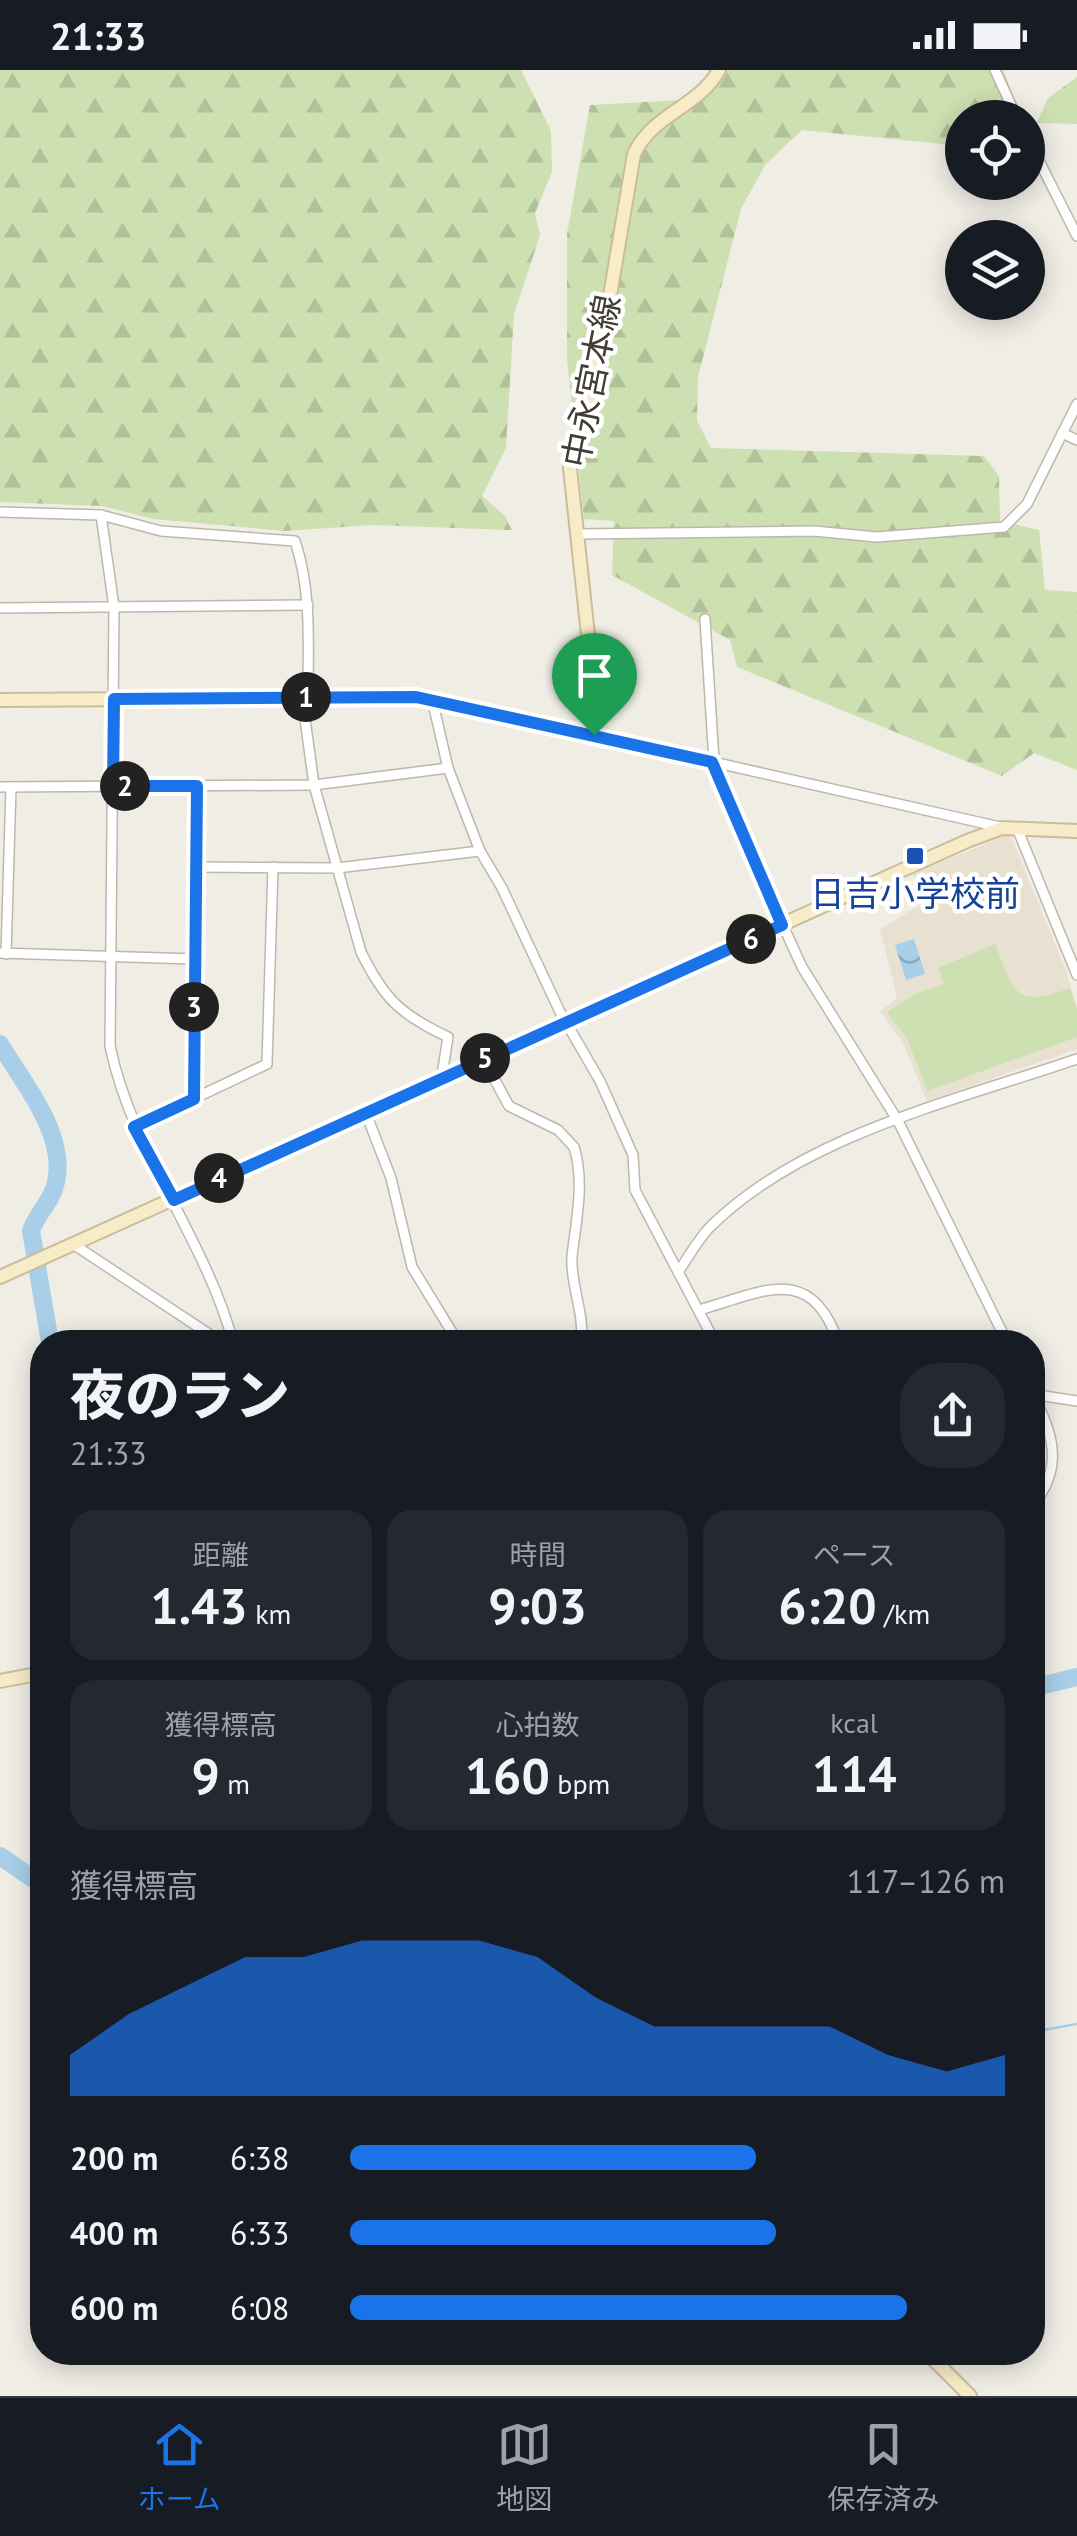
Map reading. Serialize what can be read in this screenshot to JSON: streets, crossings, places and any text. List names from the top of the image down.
{
  "streets": {
    "main road": ["中永宮本線"]
  },
  "places": {
    "transit": ["日吉小学校前"]
  },
  "page": {
    "status": "21:33",
    "pins": [
      "1",
      "2",
      "6",
      "3",
      "5",
      "4"
    ],
    "heading": ["夜のラン", "21:33"],
    "stats": [
      ["距離", "1.43 km"],
      ["時間", "9:03"],
      ["ペース", "6:20 /km"],
      ["獲得標高", "9 m"],
      ["心拍数", "160 bpm"],
      ["kcal", "114"]
    ],
    "chart": ["獲得標高", "117–126 m"],
    "list": [
      {
        "name": "200 m",
        "note": "6:38"
      },
      {
        "name": "400 m",
        "note": "6:33"
      },
      {
        "name": "600 m",
        "note": "6:08"
      }
    ],
    "tabs": ["ホーム", "地図", "保存済み"]
  }
}
